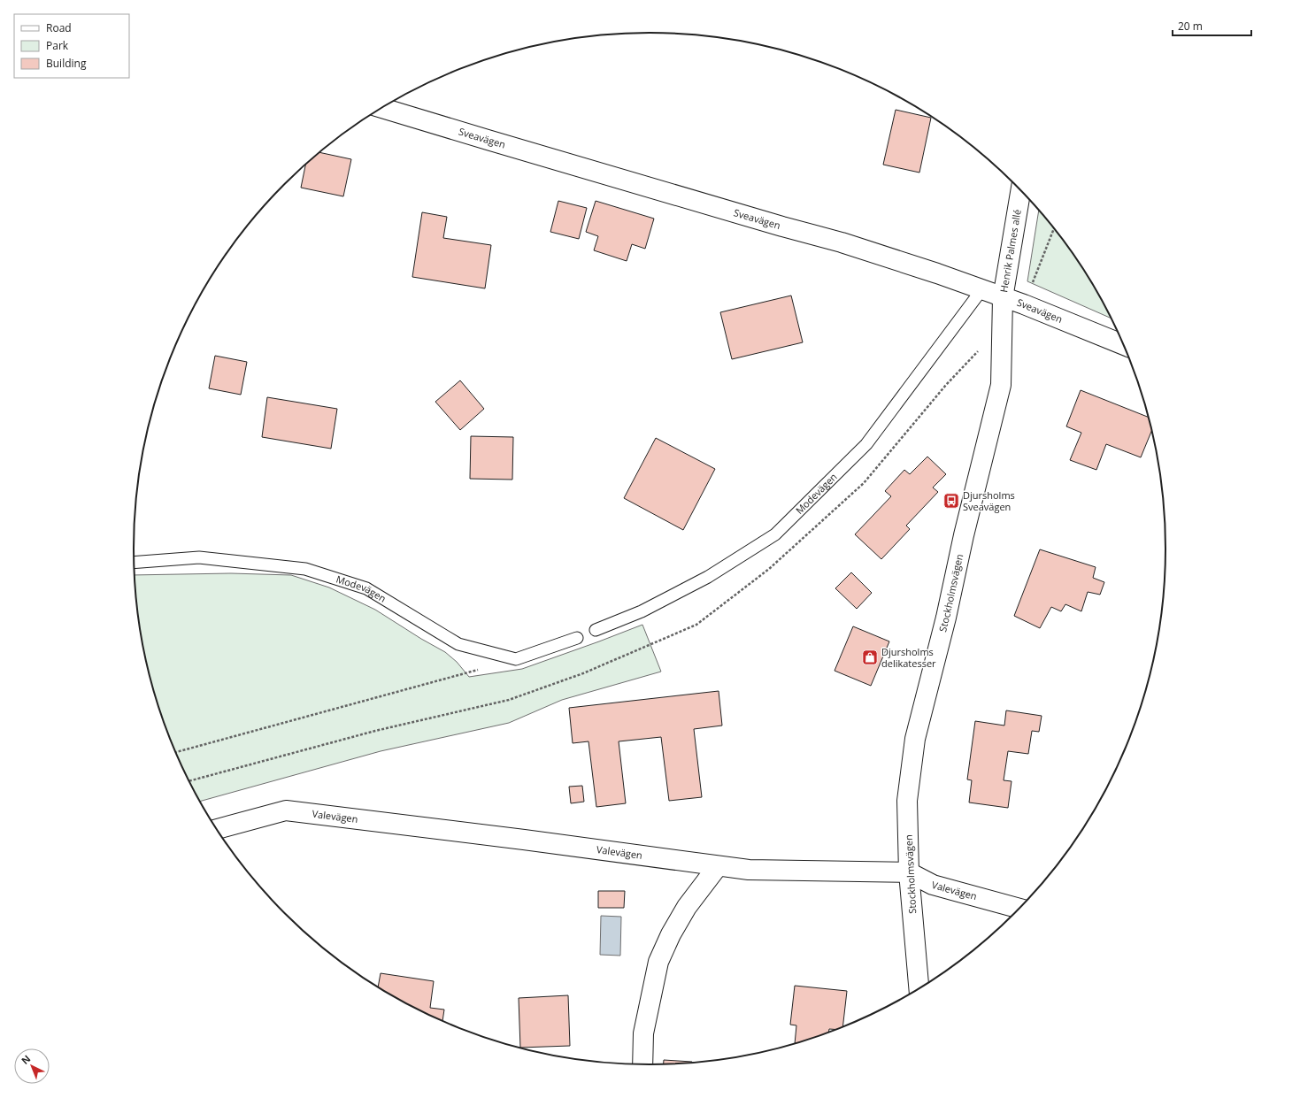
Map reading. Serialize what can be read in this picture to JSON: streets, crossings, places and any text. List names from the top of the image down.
{
  "streets": {
    "street": [
      "Sveavägen",
      "Henrik Palmes allé",
      "Stockholmsvägen",
      "Valevägen"
    ],
    "lane": ["Modevägen"]
  },
  "crossings": [
    ["Sveavägen", "Henrik Palmes allé"],
    ["Sveavägen", "Modevägen"],
    ["Sveavägen", "Stockholmsvägen"],
    ["Henrik Palmes allé", "Stockholmsvägen"],
    ["Stockholmsvägen", "Valevägen"]
  ],
  "places": {
    "bus stop": ["Djursholms Sveavägen"],
    "shop": ["Djursholms delikatesser"]
  },
  "legend": ["Road", "Park", "Building"],
  "scale_bar": "20 m",
  "north": "top left"
}
